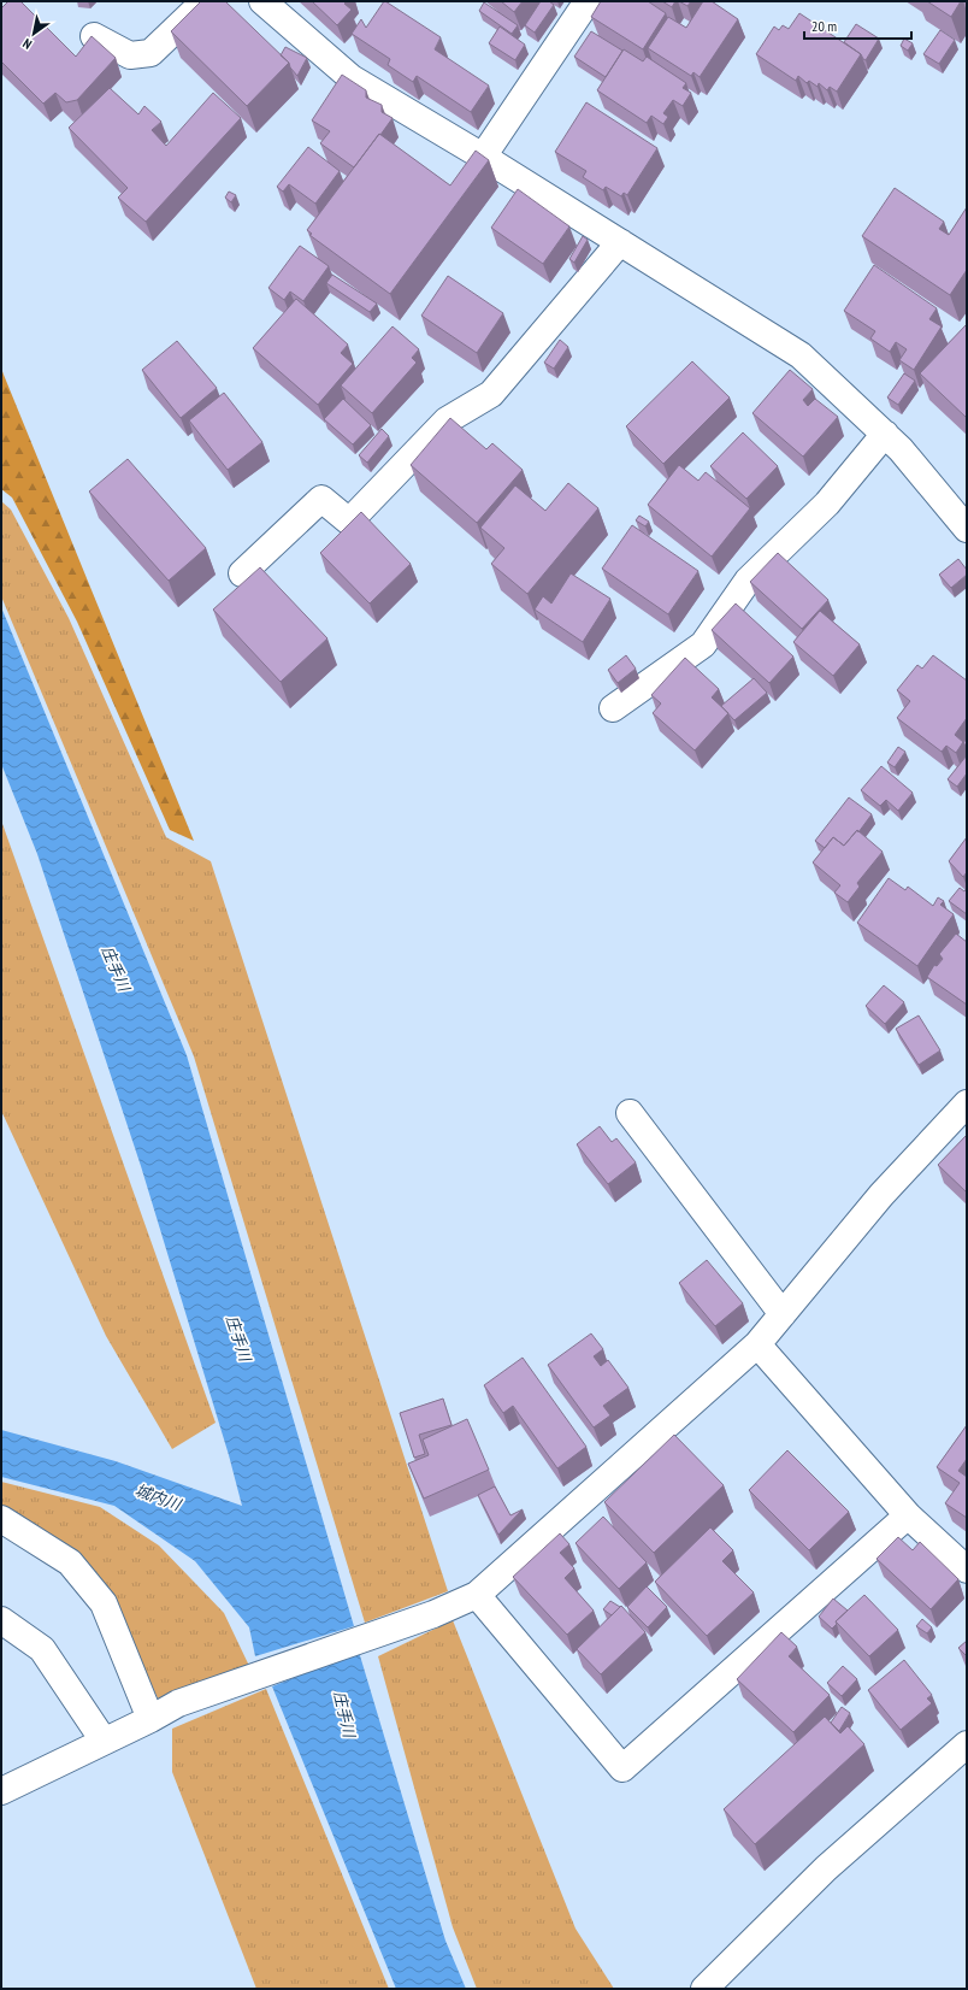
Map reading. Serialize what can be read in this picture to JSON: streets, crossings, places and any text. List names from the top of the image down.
{
  "water": ["庄手川", "城内川"],
  "scale_bar": "20 m",
  "north": "bottom left"
}
